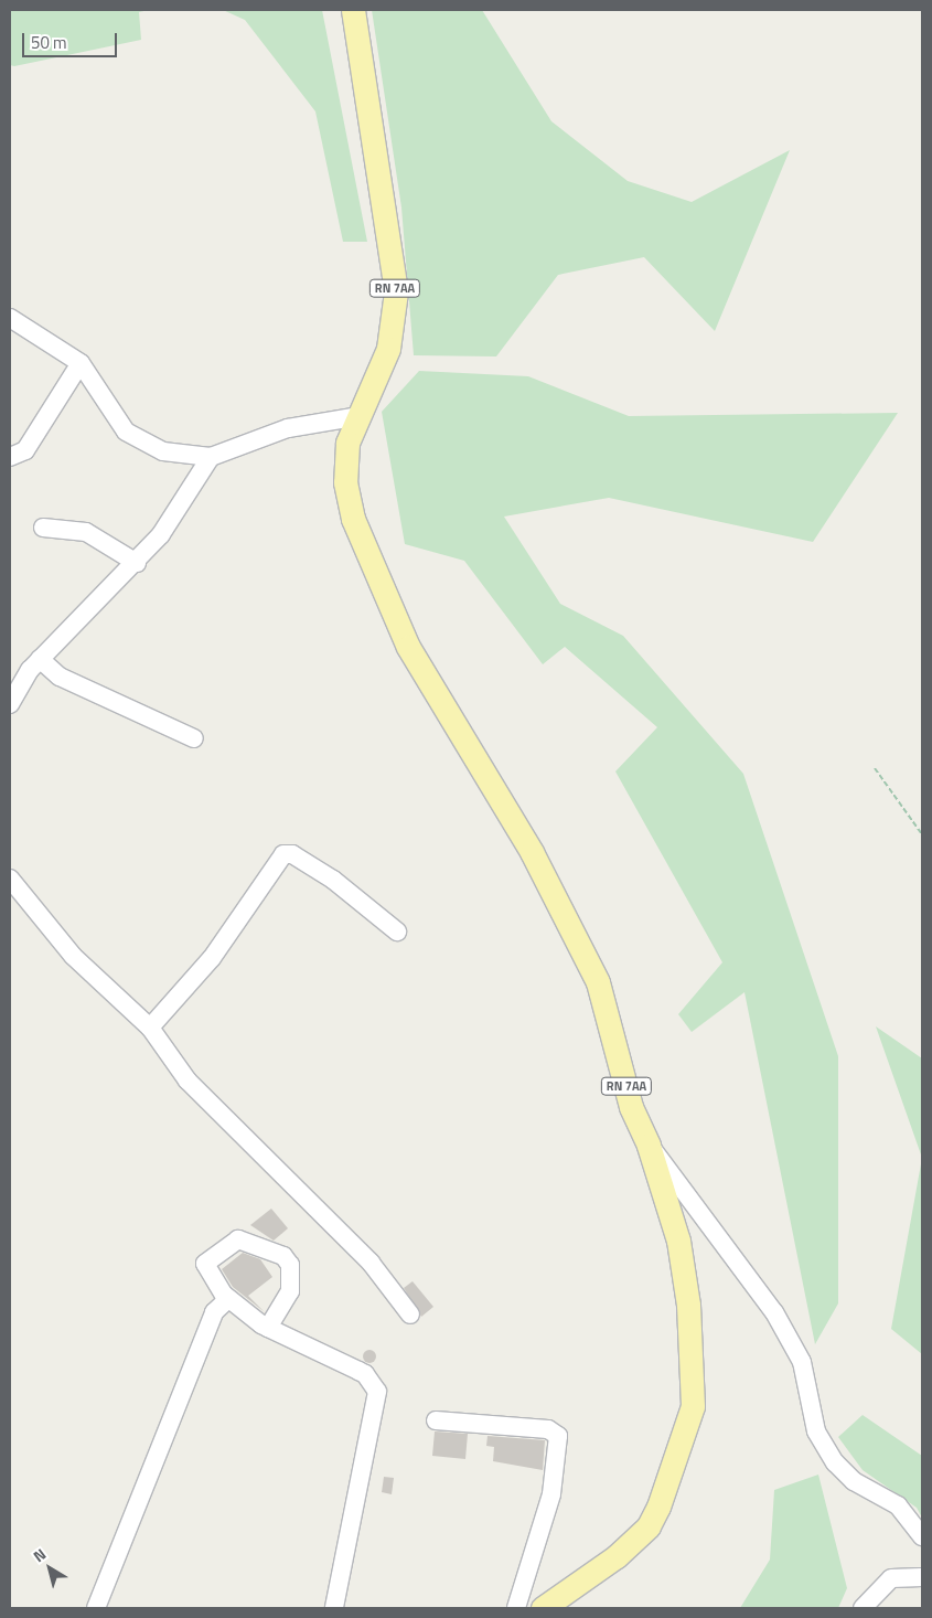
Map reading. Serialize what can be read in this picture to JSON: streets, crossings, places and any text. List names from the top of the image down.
{
  "streets": {
    "main road": ["RN 7AA"]
  },
  "scale_bar": "50 m",
  "north": "top left"
}
